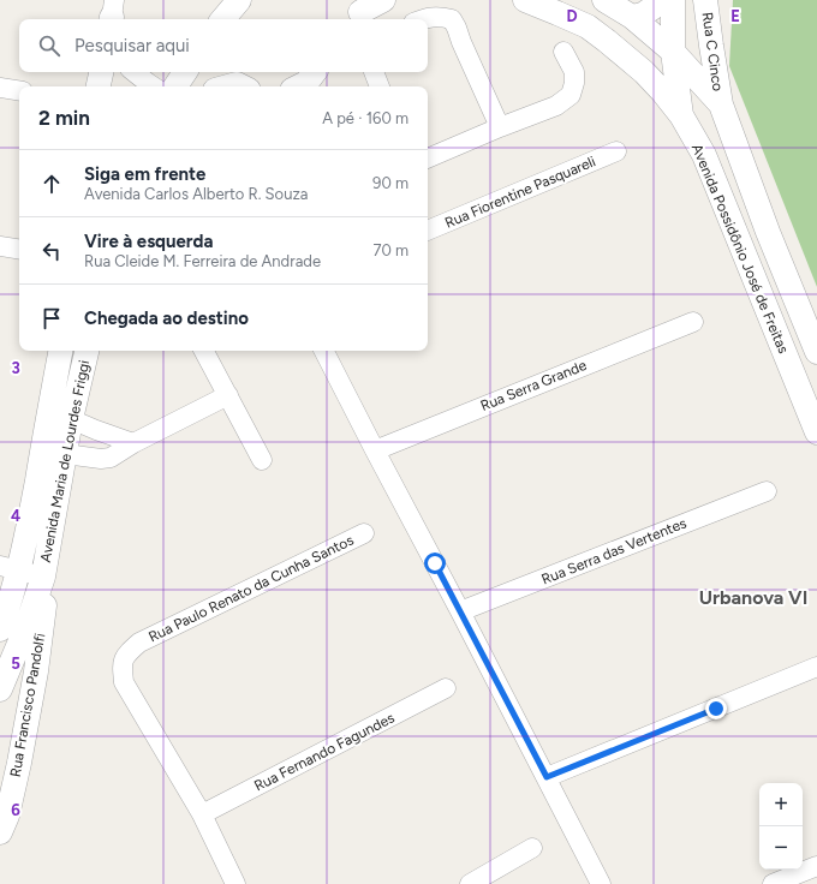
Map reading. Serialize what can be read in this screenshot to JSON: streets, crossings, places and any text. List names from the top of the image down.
{
  "streets": {
    "street": [
      "Rua C Cinco",
      "Rua Fiorentine Pasquareli",
      "Avenida Possidônio José de Freitas",
      "Rua Serra Grande",
      "Avenida Maria de Lourdes Friggi",
      "Rua Serra das Vertentes",
      "Rua Paulo Renato da Cunha Santos",
      "Rua Francisco Pandolfi",
      "Rua Fernando Fagundes"
    ]
  },
  "crossings": [
    ["Avenida Maria de Lourdes Friggi", "Rua Francisco Pandolfi"],
    ["Rua Paulo Renato da Cunha Santos", "Rua Fernando Fagundes"]
  ],
  "districts": ["Urbanova VI"],
  "page": {
    "search": "Pesquisar aqui",
    "heading": ["2 min", "A pé · 160 m"],
    "list": [
      ["Siga em frente", "Avenida Carlos Alberto R. Souza", "90 m"],
      ["Vire à esquerda", "Rua Cleide M. Ferreira de Andrade", "70 m"],
      "Chegada ao destino"
    ],
    "map_buttons": ["+", "−"]
  },
  "grid": {
    "columns": ["D", "E"],
    "rows": [
      "3",
      "4",
      "5",
      "6"
    ]
  }
}
